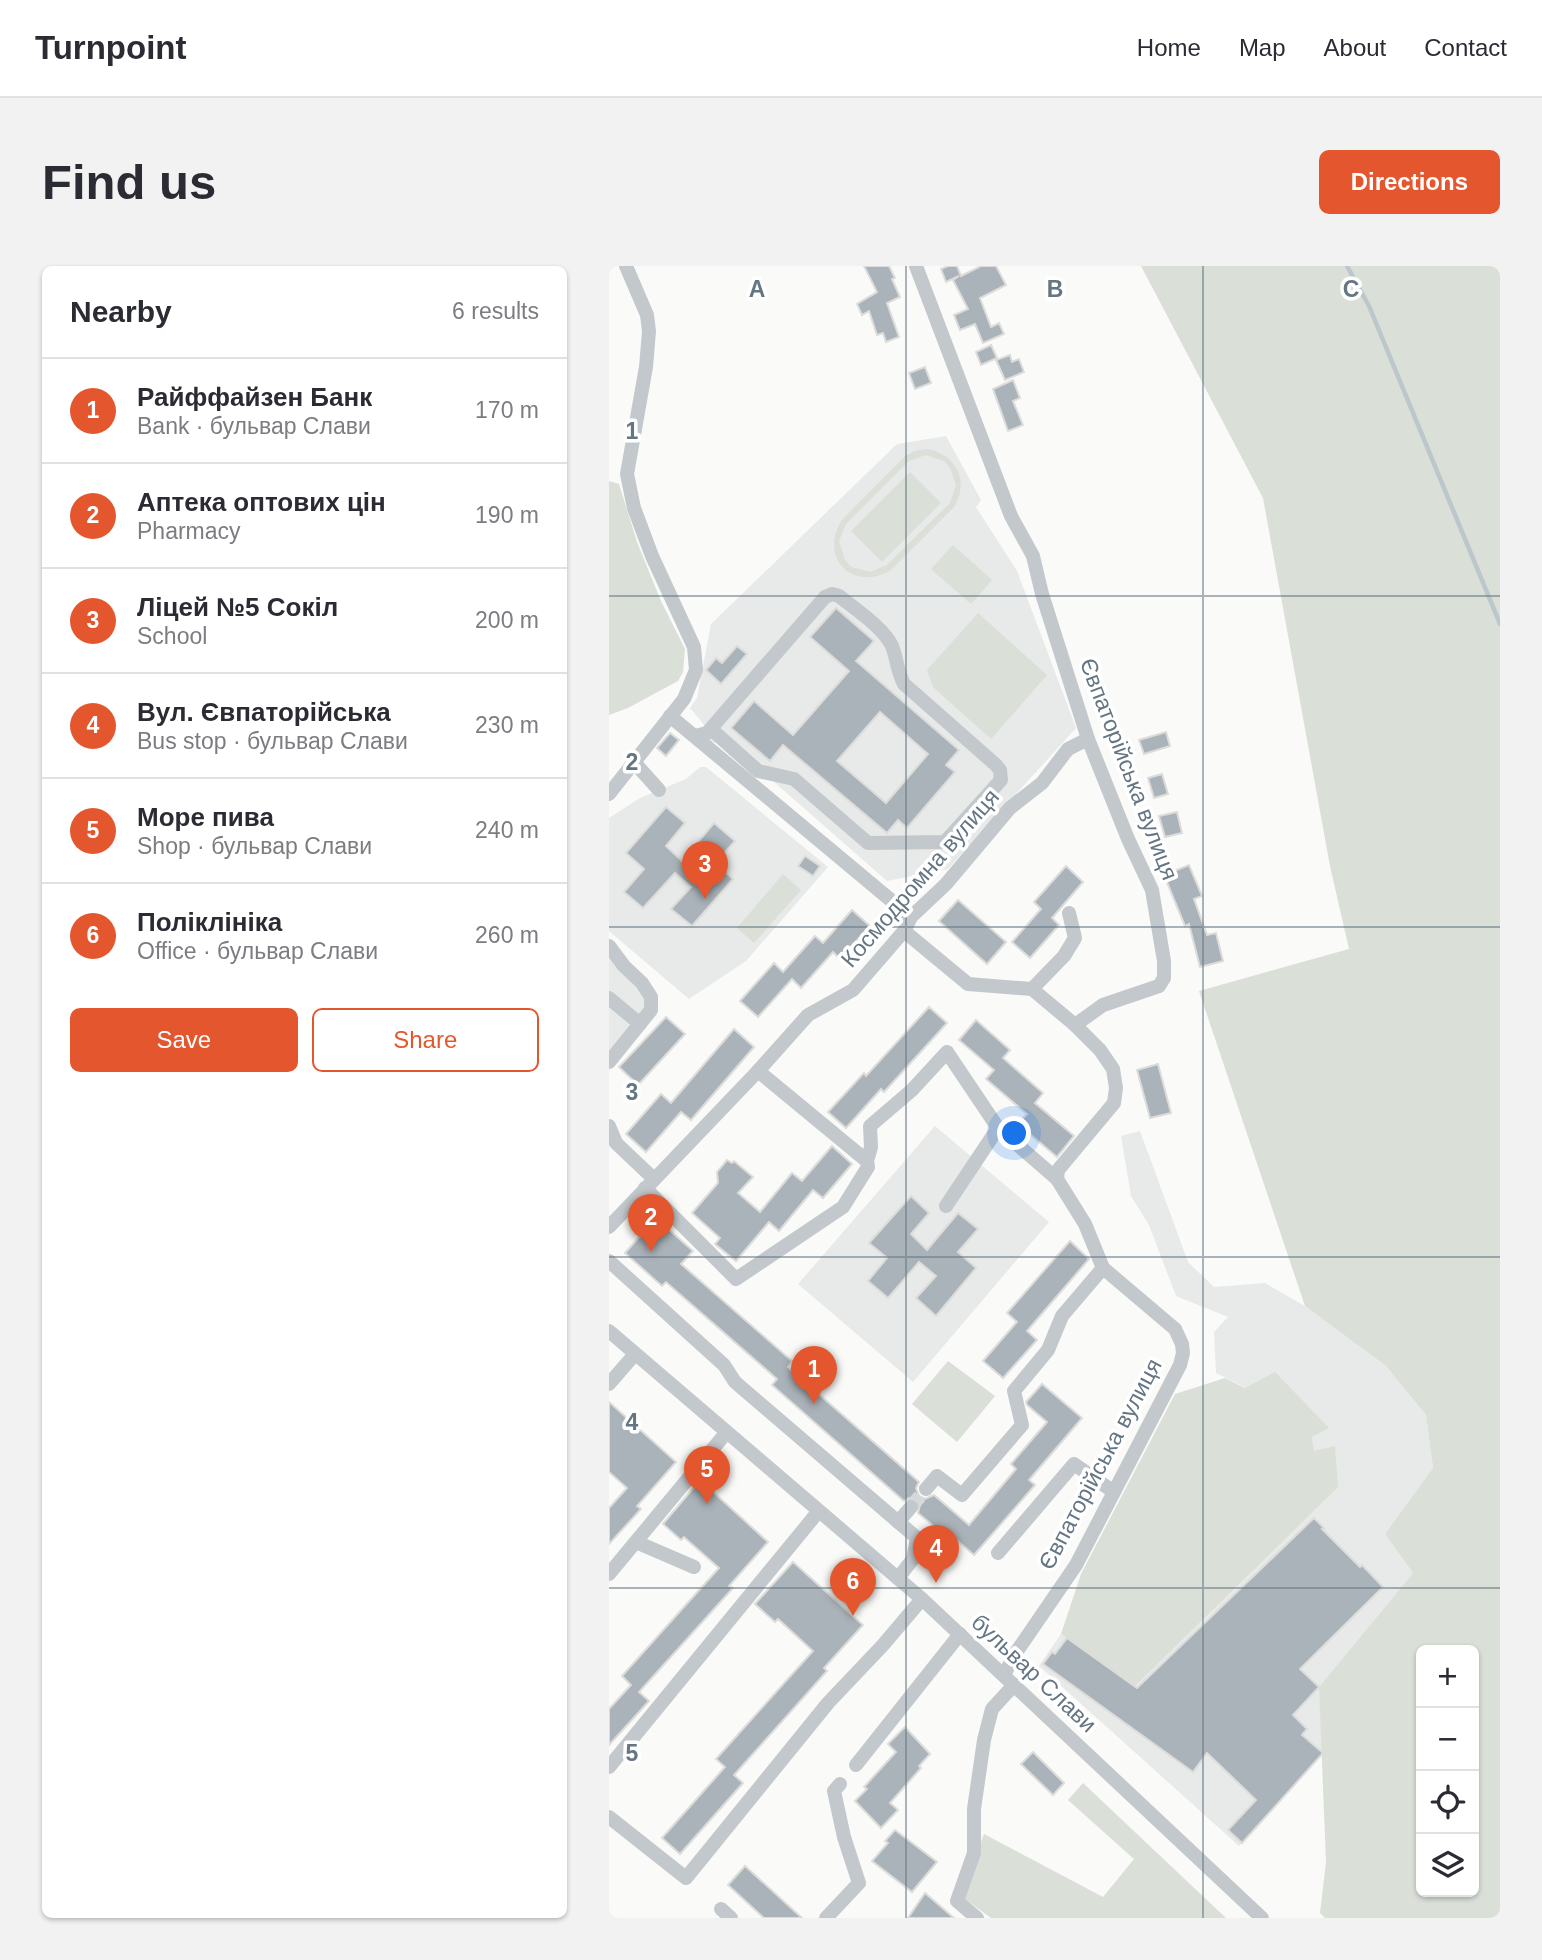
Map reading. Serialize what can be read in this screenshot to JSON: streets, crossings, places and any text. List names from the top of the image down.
{
  "streets": {
    "street": ["Євпаторійська вулиця", "Космодромна вулиця", "бульвар Слави"]
  },
  "crossings": [
    ["Євпаторійська вулиця", "Космодромна вулиця"],
    ["Євпаторійська вулиця", "бульвар Слави"]
  ],
  "page": {
    "header": "Turnpoint",
    "nav": [
      "Home",
      "Map",
      "About",
      "Contact"
    ],
    "buttons": [
      "Directions",
      ["Save", "Share"]
    ],
    "title": "Find us",
    "heading": ["Nearby", "6 results"],
    "list": [
      {
        "mark": "1",
        "name": "Райффайзен Банк",
        "note": "Bank · бульвар Слави",
        "value": "170 m"
      },
      {
        "mark": "2",
        "name": "Аптека оптових цін",
        "note": "Pharmacy",
        "value": "190 m"
      },
      {
        "mark": "3",
        "name": "Ліцей №5 Сокіл",
        "note": "School",
        "value": "200 m"
      },
      {
        "mark": "4",
        "name": "Вул. Євпаторійська",
        "note": "Bus stop · бульвар Слави",
        "value": "230 m"
      },
      {
        "mark": "5",
        "name": "Море пива",
        "note": "Shop · бульвар Слави",
        "value": "240 m"
      },
      {
        "mark": "6",
        "name": "Поліклініка",
        "note": "Office · бульвар Слави",
        "value": "260 m"
      }
    ],
    "pins": [
      "3",
      "2",
      "1",
      "5",
      "4",
      "6"
    ],
    "map_buttons": ["+", "−"]
  },
  "grid": {
    "columns": ["A", "B", "C"],
    "rows": [
      "1",
      "2",
      "3",
      "4",
      "5"
    ]
  }
}
